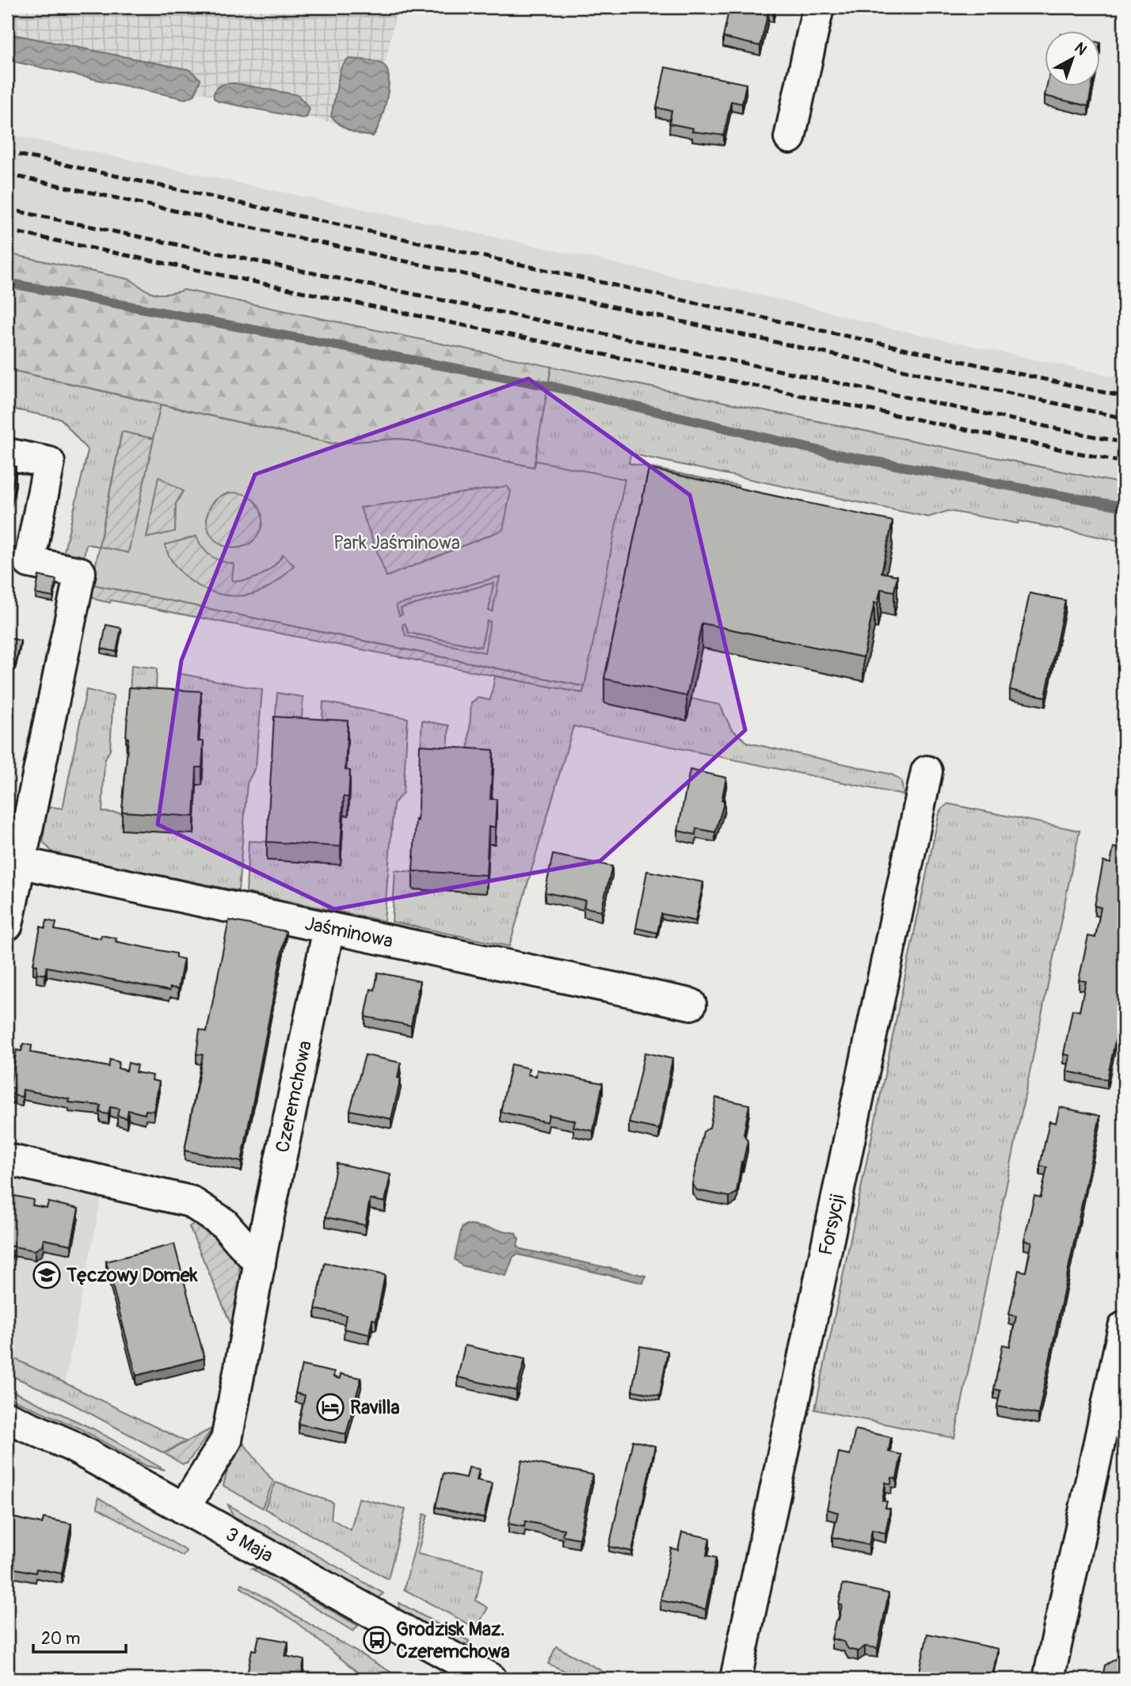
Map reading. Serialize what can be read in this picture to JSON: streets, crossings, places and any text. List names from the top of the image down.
{
  "streets": {
    "street": [
      "Jaśminowa",
      "Czeremchowa",
      "Forsycji",
      "3 Maja"
    ]
  },
  "crossings": [
    ["Jaśminowa", "Czeremchowa"],
    ["Czeremchowa", "3 Maja"]
  ],
  "parks": ["Park Jaśminowa"],
  "places": {
    "school or university": ["Tęczowy Domek"],
    "hotel": ["Ravilla"],
    "bus stop": ["Grodzisk Maz. Czeremchowa"]
  },
  "scale_bar": "20 m",
  "north": "top right"
}
